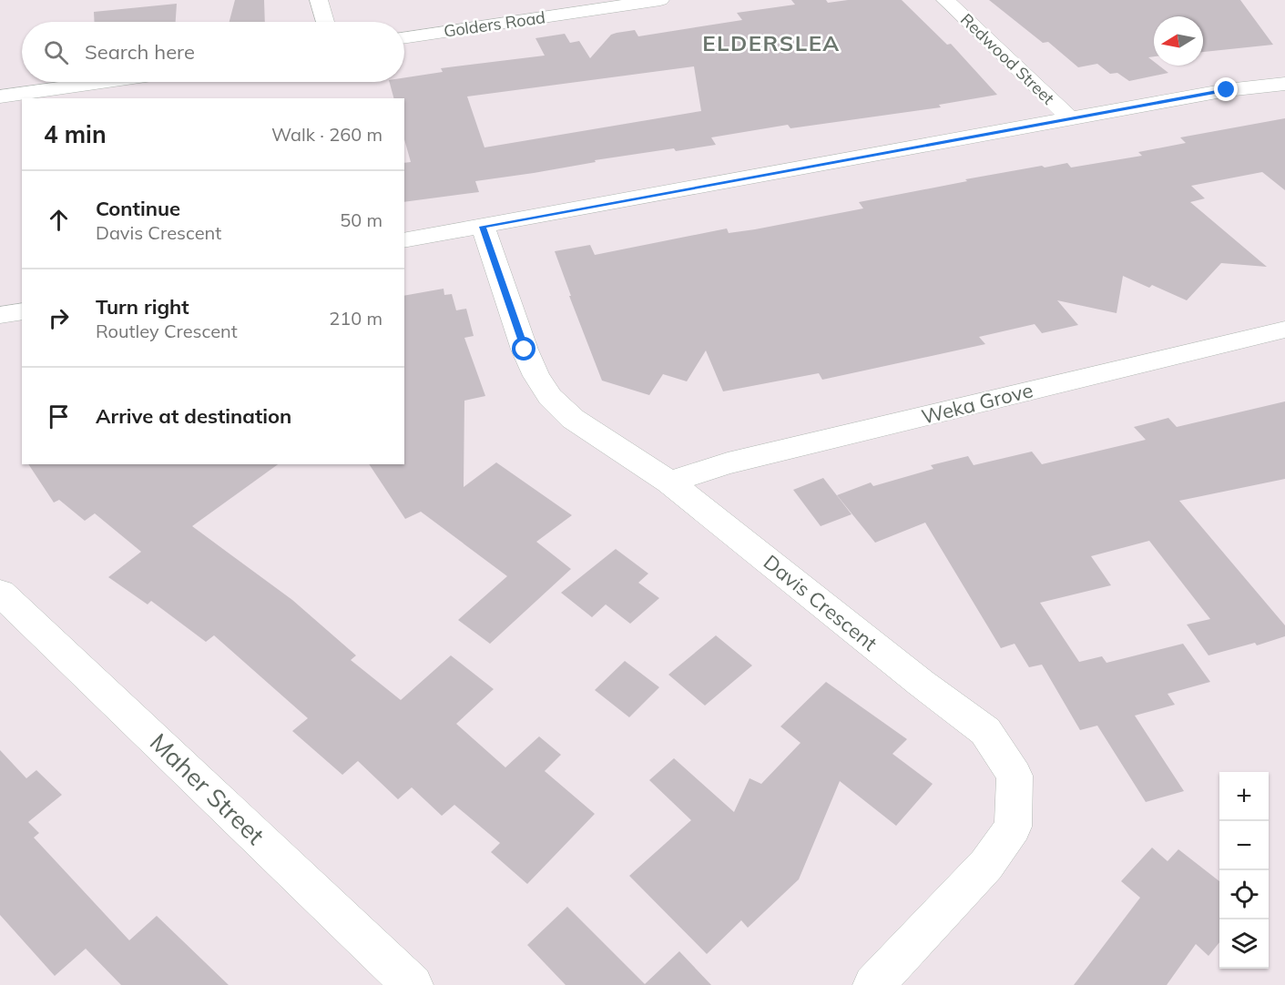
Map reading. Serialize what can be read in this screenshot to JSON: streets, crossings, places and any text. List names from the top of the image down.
{
  "streets": {
    "street": [
      "Golders Road",
      "Redwood Street",
      "Weka Grove",
      "Davis Crescent",
      "Maher Street"
    ]
  },
  "crossings": [
    ["Weka Grove", "Davis Crescent"]
  ],
  "districts": ["ELDERSLEA"],
  "north": "left",
  "page": {
    "search": "Search here",
    "heading": ["4 min", "Walk · 260 m"],
    "list": [
      ["Continue", "Davis Crescent", "50 m"],
      ["Turn right", "Routley Crescent", "210 m"],
      "Arrive at destination"
    ],
    "map_buttons": ["+", "−"]
  }
}
